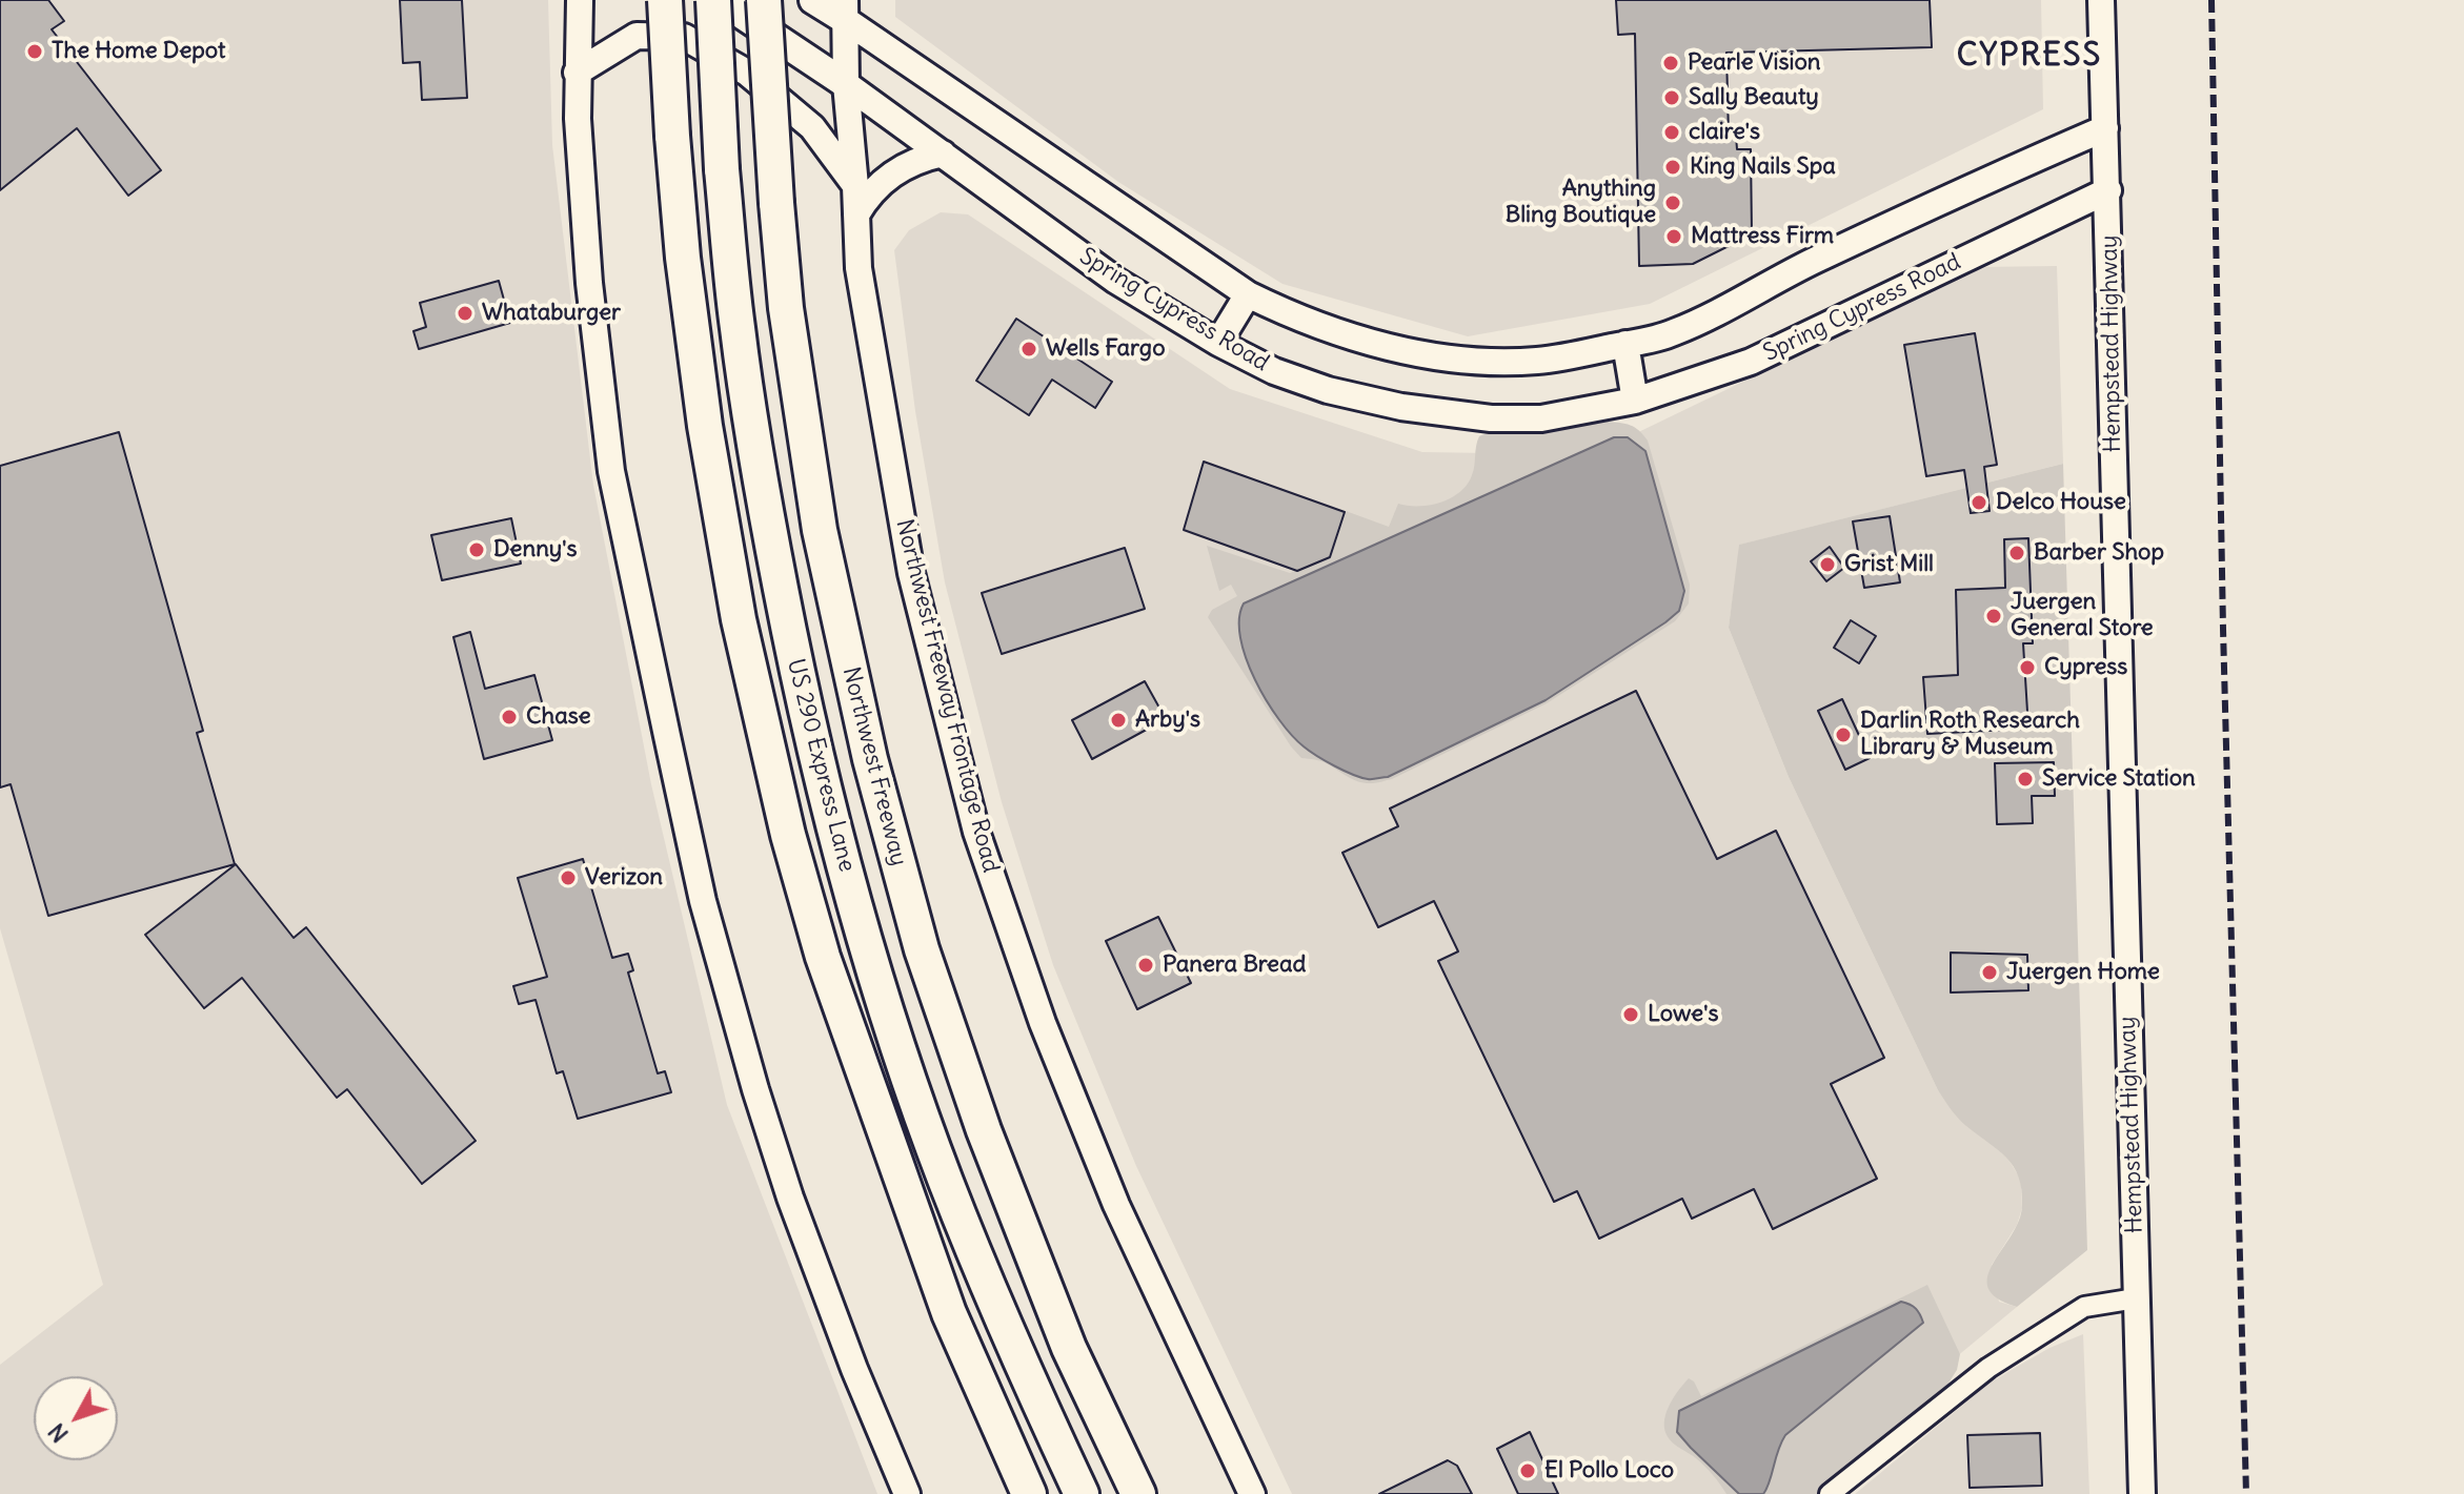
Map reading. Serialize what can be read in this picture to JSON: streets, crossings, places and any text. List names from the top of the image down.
{
  "streets": {
    "highway": ["US 290 Express Lane", "Northwest Freeway"],
    "main road": ["Spring Cypress Road"],
    "street": ["Hempstead Highway", "Northwest Freeway Frontage Road"]
  },
  "crossings": [
    ["Spring Cypress Road", "Hempstead Highway"],
    ["Spring Cypress Road", "Northwest Freeway Frontage Road"],
    ["Spring Cypress Road", "US 290 Express Lane"]
  ],
  "districts": ["CYPRESS"],
  "places": [
    "The Home Depot",
    "Pearle Vision",
    "Sally Beauty",
    "claire's",
    "King Nails Spa",
    "Anything Bling Boutique",
    "Mattress Firm",
    "Whataburger",
    "Wells Fargo",
    "Delco House",
    "Denny's",
    "Barber Shop",
    "Grist Mill",
    "Juergen General Store",
    "Cypress",
    "Chase",
    "Arby's",
    "Darlin Roth Research Library & Museum",
    "Service Station",
    "Verizon",
    "Panera Bread",
    "Juergen Home",
    "Lowe's",
    "El Pollo Loco"
  ],
  "north": "bottom left"
}
